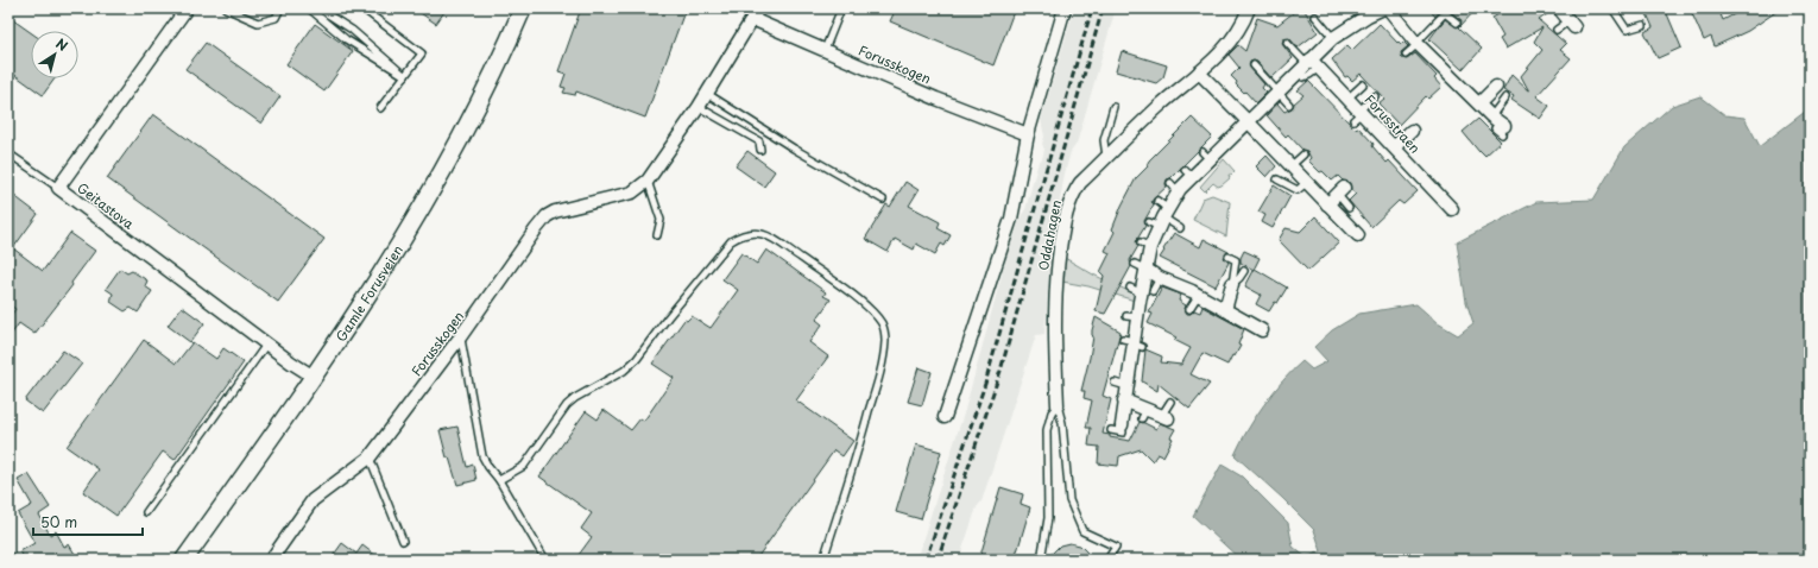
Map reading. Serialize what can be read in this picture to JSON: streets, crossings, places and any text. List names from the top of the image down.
{
  "streets": {
    "main road": ["Gamle Forusveien"],
    "street": [
      "Forusskogen",
      "Forusstraen",
      "Geitastova",
      "Oddahagen"
    ]
  },
  "crossings": [
    ["Geitastova", "Gamle Forusveien"]
  ],
  "scale_bar": "50 m",
  "north": "top right"
}
